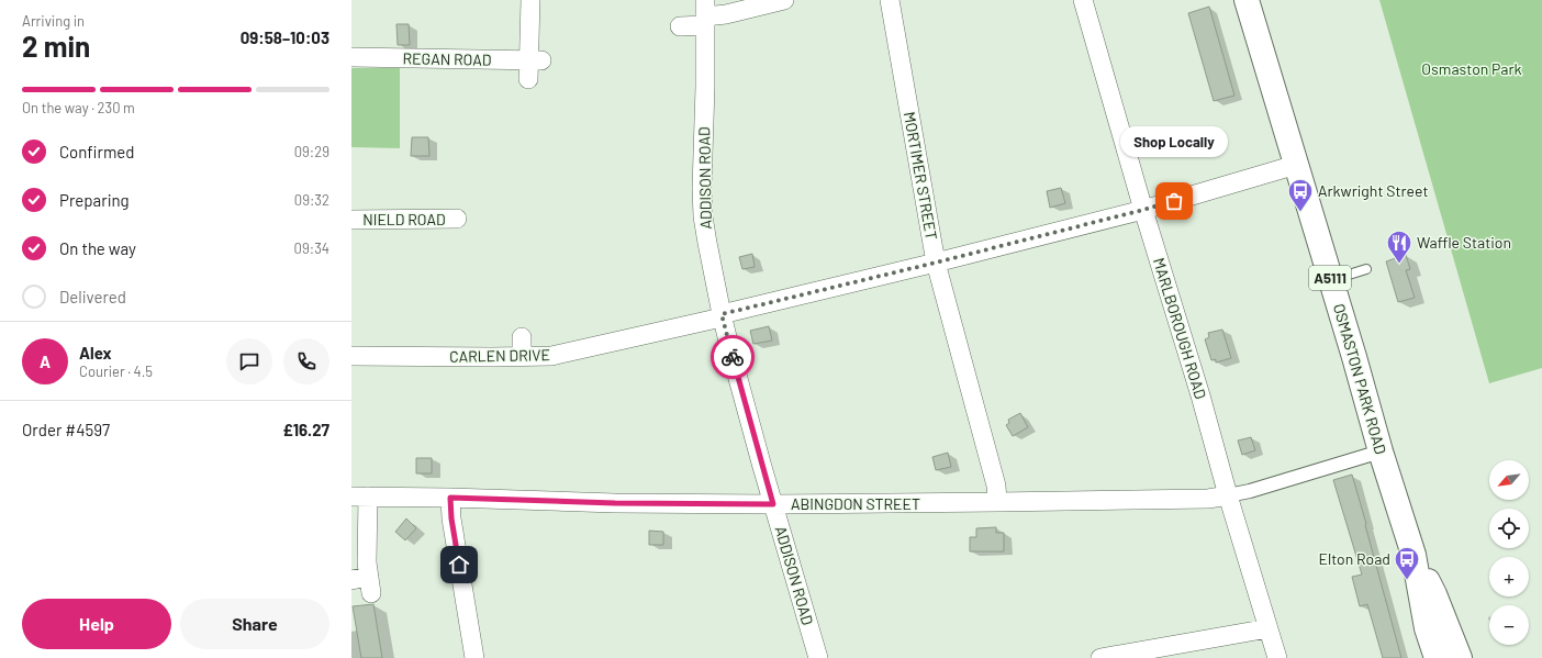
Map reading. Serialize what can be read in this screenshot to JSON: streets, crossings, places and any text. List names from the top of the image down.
{
  "streets": {
    "highway": ["A5111", "OSMASTON PARK ROAD"],
    "street": [
      "REGAN ROAD",
      "MORTIMER STREET",
      "ADDISON ROAD",
      "NIELD ROAD",
      "MARLBOROUGH ROAD",
      "CARLEN DRIVE",
      "ABINGDON STREET"
    ]
  },
  "crossings": [
    ["MORTIMER STREET", "ABINGDON STREET"],
    ["ADDISON ROAD", "CARLEN DRIVE"],
    ["ADDISON ROAD", "ABINGDON STREET"],
    ["MARLBOROUGH ROAD", "ABINGDON STREET"]
  ],
  "parks": ["Osmaston Park"],
  "places": {
    "other": ["Shop Locally"],
    "bus stop": ["Arkwright Street", "Elton Road"],
    "restaurant": ["Waffle Station"]
  },
  "north": "bottom left",
  "page": {
    "heading": ["2 min", "Arriving in", "09:58–10:03"],
    "panel": [
      "Alex",
      "Courier · 4.5",
      "Order #4597",
      "£16.27"
    ],
    "bar": "On the way · 230 m",
    "bubble": "Shop Locally",
    "list": [
      ["Confirmed", "09:29"],
      ["Preparing", "09:32"],
      ["On the way", "09:34"],
      "Delivered"
    ],
    "round": "A",
    "map_buttons": ["+", "−"],
    "buttons": ["Help", "Share"]
  }
}
